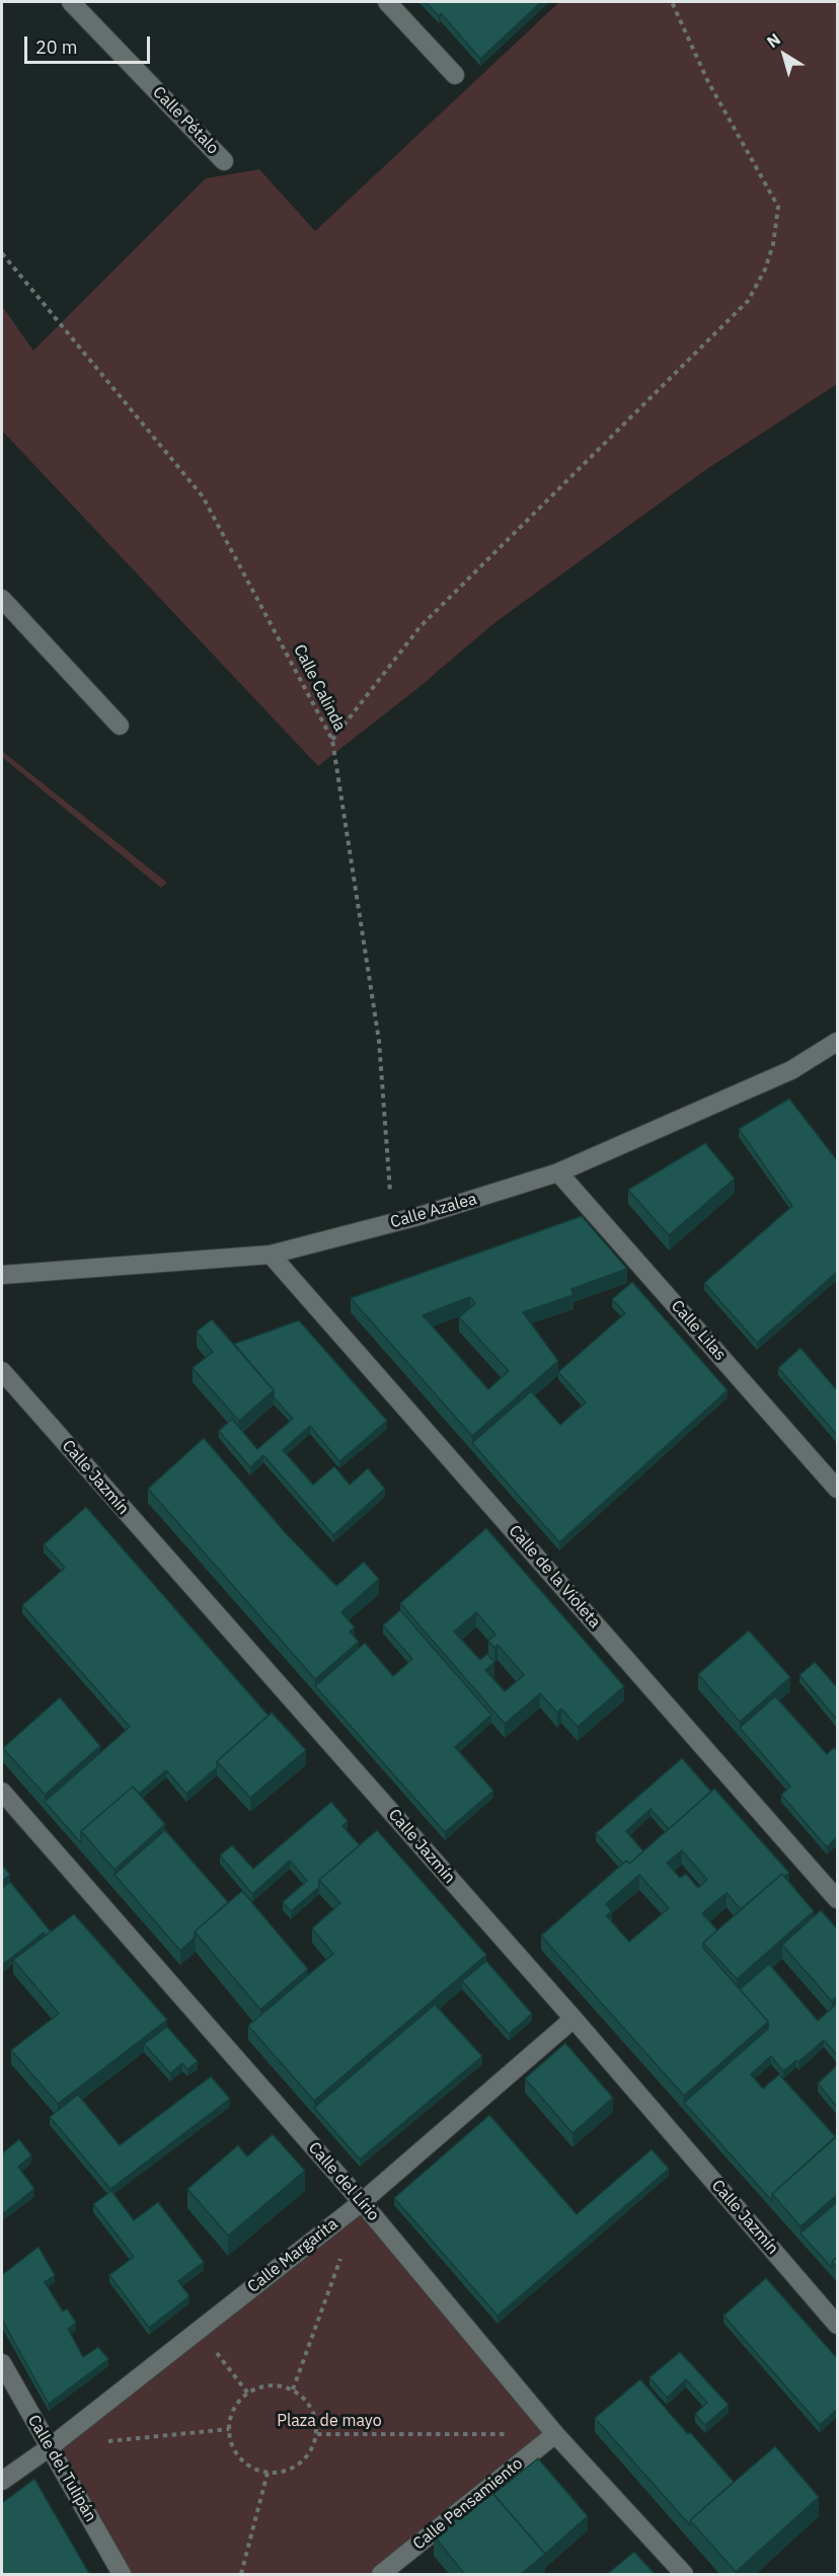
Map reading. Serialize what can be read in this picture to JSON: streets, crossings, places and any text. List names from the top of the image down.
{
  "streets": {
    "street": [
      "Calle Pétalo",
      "Calle Azalea",
      "Calle Lilas",
      "Calle Jazmín",
      "Calle de la Violeta",
      "Calle del Lírio",
      "Calle Margarita",
      "Calle del Tulipán",
      "Calle Pensamiento"
    ],
    "path": ["Calle Calinda"]
  },
  "crossings": [
    ["Calle Calinda", "Calle Azalea"],
    ["Calle Azalea", "Calle Lilas"],
    ["Calle Azalea", "Calle de la Violeta"],
    ["Calle Jazmín", "Calle Margarita"],
    ["Calle del Lírio", "Calle Margarita"],
    ["Calle del Lírio", "Calle Pensamiento"],
    ["Calle Margarita", "Calle del Tulipán"]
  ],
  "parks": ["Plaza de mayo"],
  "scale_bar": "20 m",
  "north": "top left"
}
